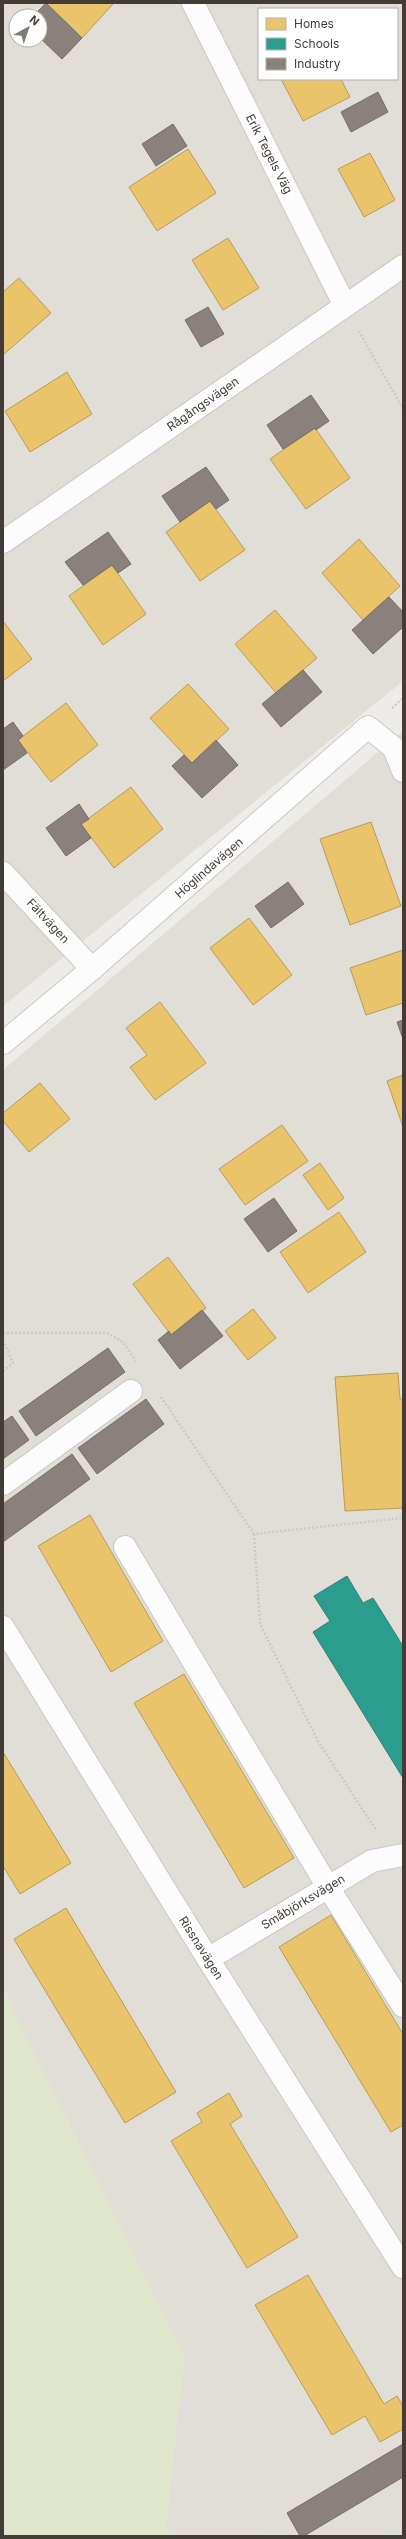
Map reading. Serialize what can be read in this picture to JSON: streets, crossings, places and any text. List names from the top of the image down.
{
  "streets": {
    "street": [
      "Erik Tegels Väg",
      "Rågångsvägen",
      "Höglindavägen",
      "Fältvägen",
      "Småbjörksvägen",
      "Rissnavägen"
    ]
  },
  "crossings": [
    ["Erik Tegels Väg", "Rågångsvägen"],
    ["Höglindavägen", "Fältvägen"],
    ["Småbjörksvägen", "Rissnavägen"]
  ],
  "legend": ["Homes", "Schools", "Industry"],
  "north": "top right"
}
